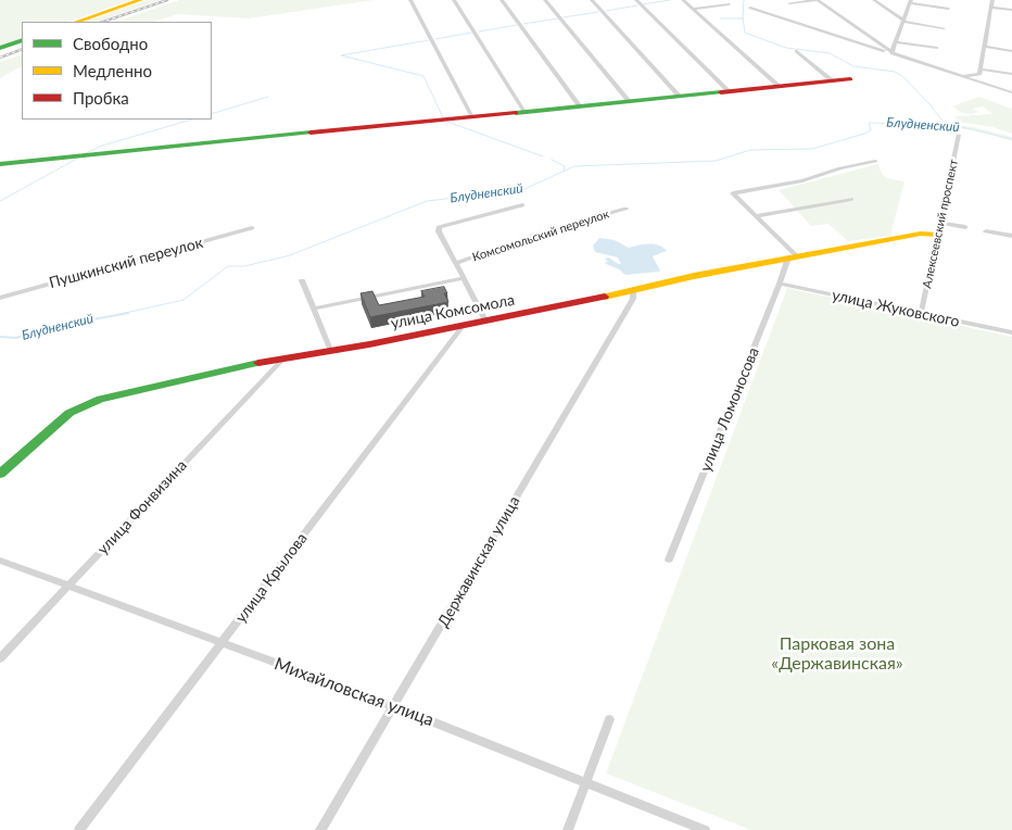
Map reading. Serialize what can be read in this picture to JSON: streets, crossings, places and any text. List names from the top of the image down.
{
  "streets": {
    "street": [
      "Алексеевский проспект",
      "Комсомольский переулок",
      "Пушкинский переулок",
      "улица Жуковского",
      "улица Комсомола",
      "улица Ломоносова",
      "улица Фонвизина",
      "Державинская улица",
      "улица Крылова",
      "Михайловская улица"
    ]
  },
  "crossings": [
    ["Алексеевский проспект", "улица Жуковского"],
    ["Алексеевский проспект", "улица Комсомола"],
    ["улица Жуковского", "улица Ломоносова"],
    ["улица Комсомола", "улица Ломоносова"],
    ["улица Комсомола", "улица Фонвизина"],
    ["улица Комсомола", "Державинская улица"],
    ["улица Комсомола", "улица Крылова"],
    ["улица Фонвизина", "Михайловская улица"],
    ["Державинская улица", "Михайловская улица"],
    ["улица Крылова", "Михайловская улица"]
  ],
  "water": ["Блудненский"],
  "parks": ["Парковая зона «Державинская»"],
  "legend": ["Свободно", "Медленно", "Пробка"]
}
